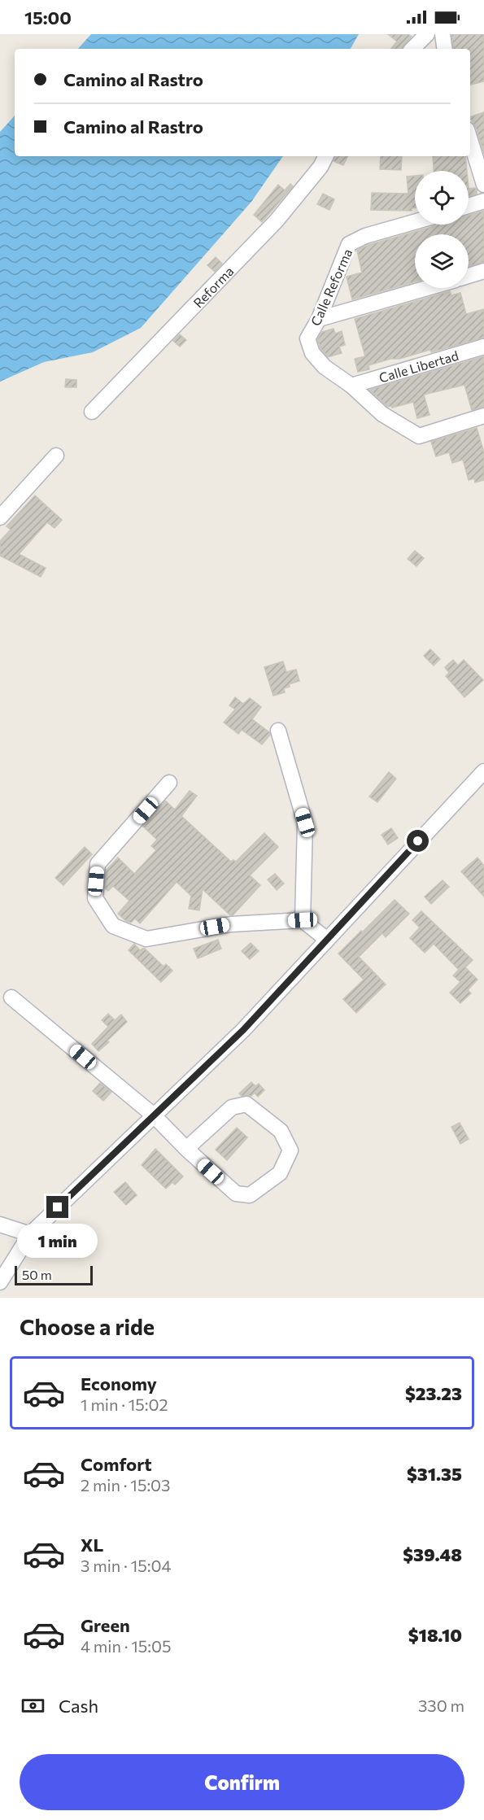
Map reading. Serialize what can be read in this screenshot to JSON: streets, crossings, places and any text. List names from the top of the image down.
{
  "streets": {
    "street": ["Reforma", "Calle Reforma", "Calle Libertad"]
  },
  "crossings": [
    ["Calle Reforma", "Calle Libertad"]
  ],
  "scale_bar": "50 m",
  "page": {
    "status": "15:00",
    "banner": ["Camino al Rastro", "Camino al Rastro"],
    "bubble": "1 min",
    "scale": "50 m",
    "heading": "Choose a ride",
    "list": [
      {
        "name": "Economy",
        "note": "1 min · 15:02",
        "value": "$23.23"
      },
      {
        "name": "Comfort",
        "note": "2 min · 15:03",
        "value": "$31.35"
      },
      {
        "name": "XL",
        "note": "3 min · 15:04",
        "value": "$39.48"
      },
      {
        "name": "Green",
        "note": "4 min · 15:05",
        "value": "$18.10"
      }
    ],
    "pay": ["Cash", "330 m"],
    "buttons": "Confirm"
  }
}
